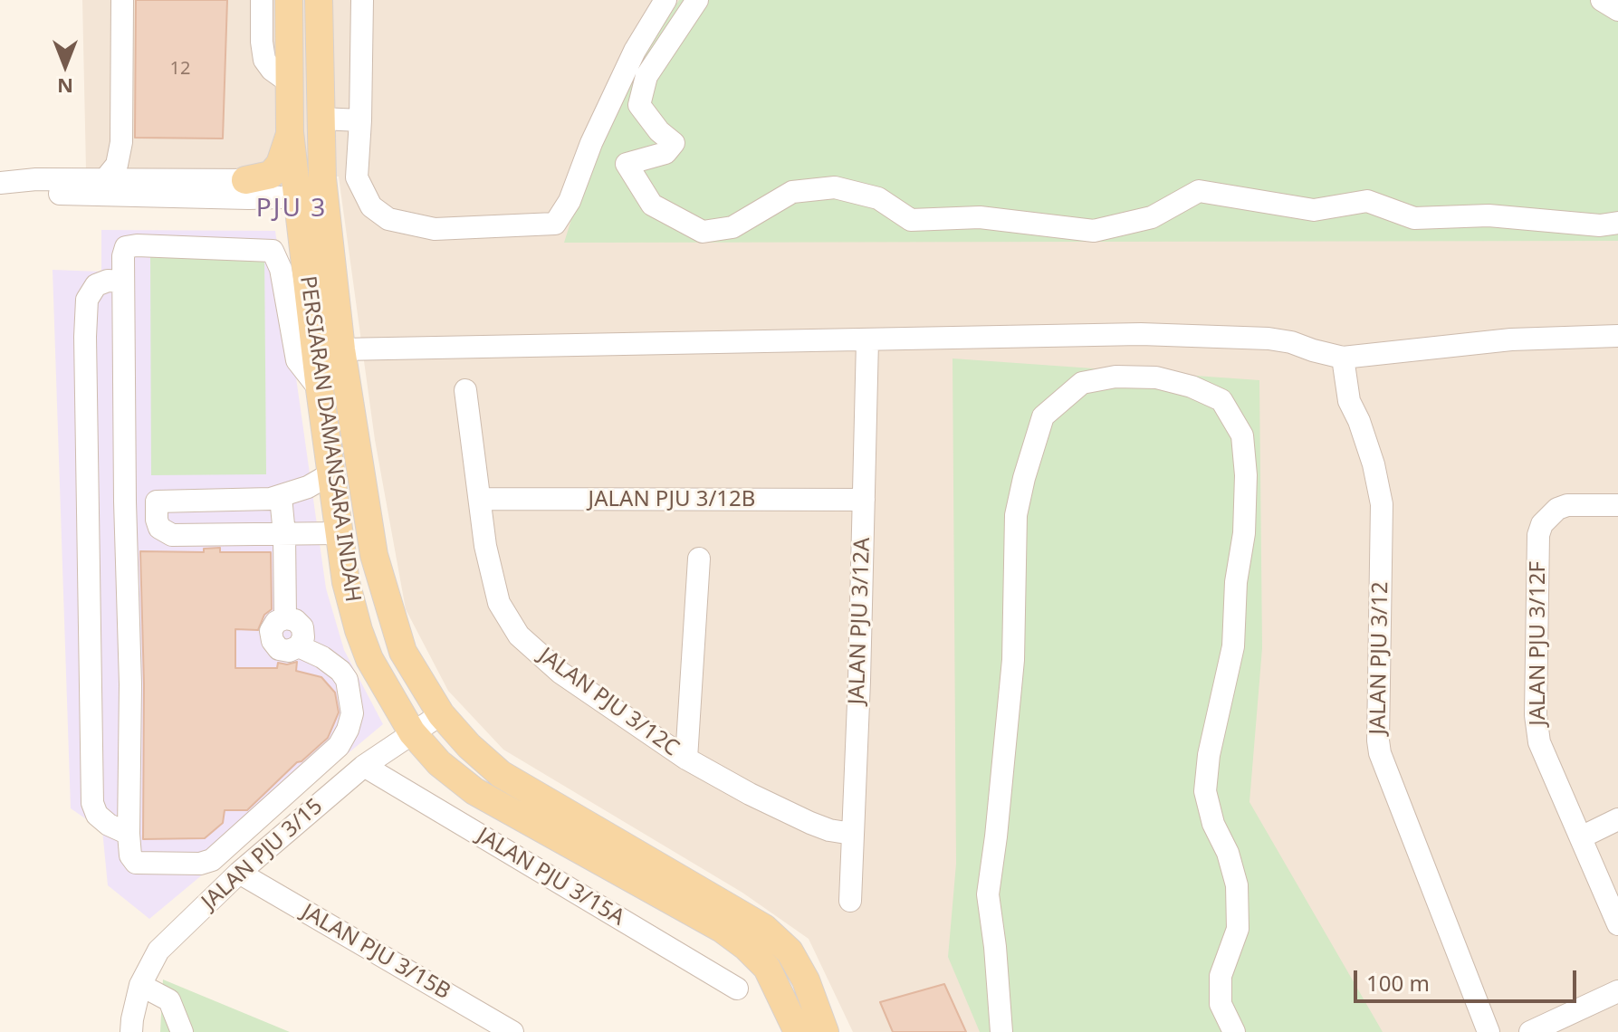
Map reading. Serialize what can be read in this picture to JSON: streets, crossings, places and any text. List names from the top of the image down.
{
  "streets": {
    "main road": ["PERSIARAN DAMANSARA INDAH"],
    "street": [
      "JALAN PJU 3/12B",
      "JALAN PJU 3/12A",
      "JALAN PJU 3/12F",
      "JALAN PJU 3/12",
      "JALAN PJU 3/12C",
      "JALAN PJU 3/15",
      "JALAN PJU 3/15A",
      "JALAN PJU 3/15B"
    ]
  },
  "crossings": [
    ["PERSIARAN DAMANSARA INDAH", "JALAN PJU 3/15"],
    ["JALAN PJU 3/12B", "JALAN PJU 3/12A"],
    ["JALAN PJU 3/12B", "JALAN PJU 3/12C"],
    ["JALAN PJU 3/12A", "JALAN PJU 3/12C"],
    ["JALAN PJU 3/15", "JALAN PJU 3/15A"],
    ["JALAN PJU 3/15", "JALAN PJU 3/15B"]
  ],
  "districts": ["PJU 3"],
  "house_numbers": ["12"],
  "scale_bar": "100 m",
  "north": "bottom"
}
